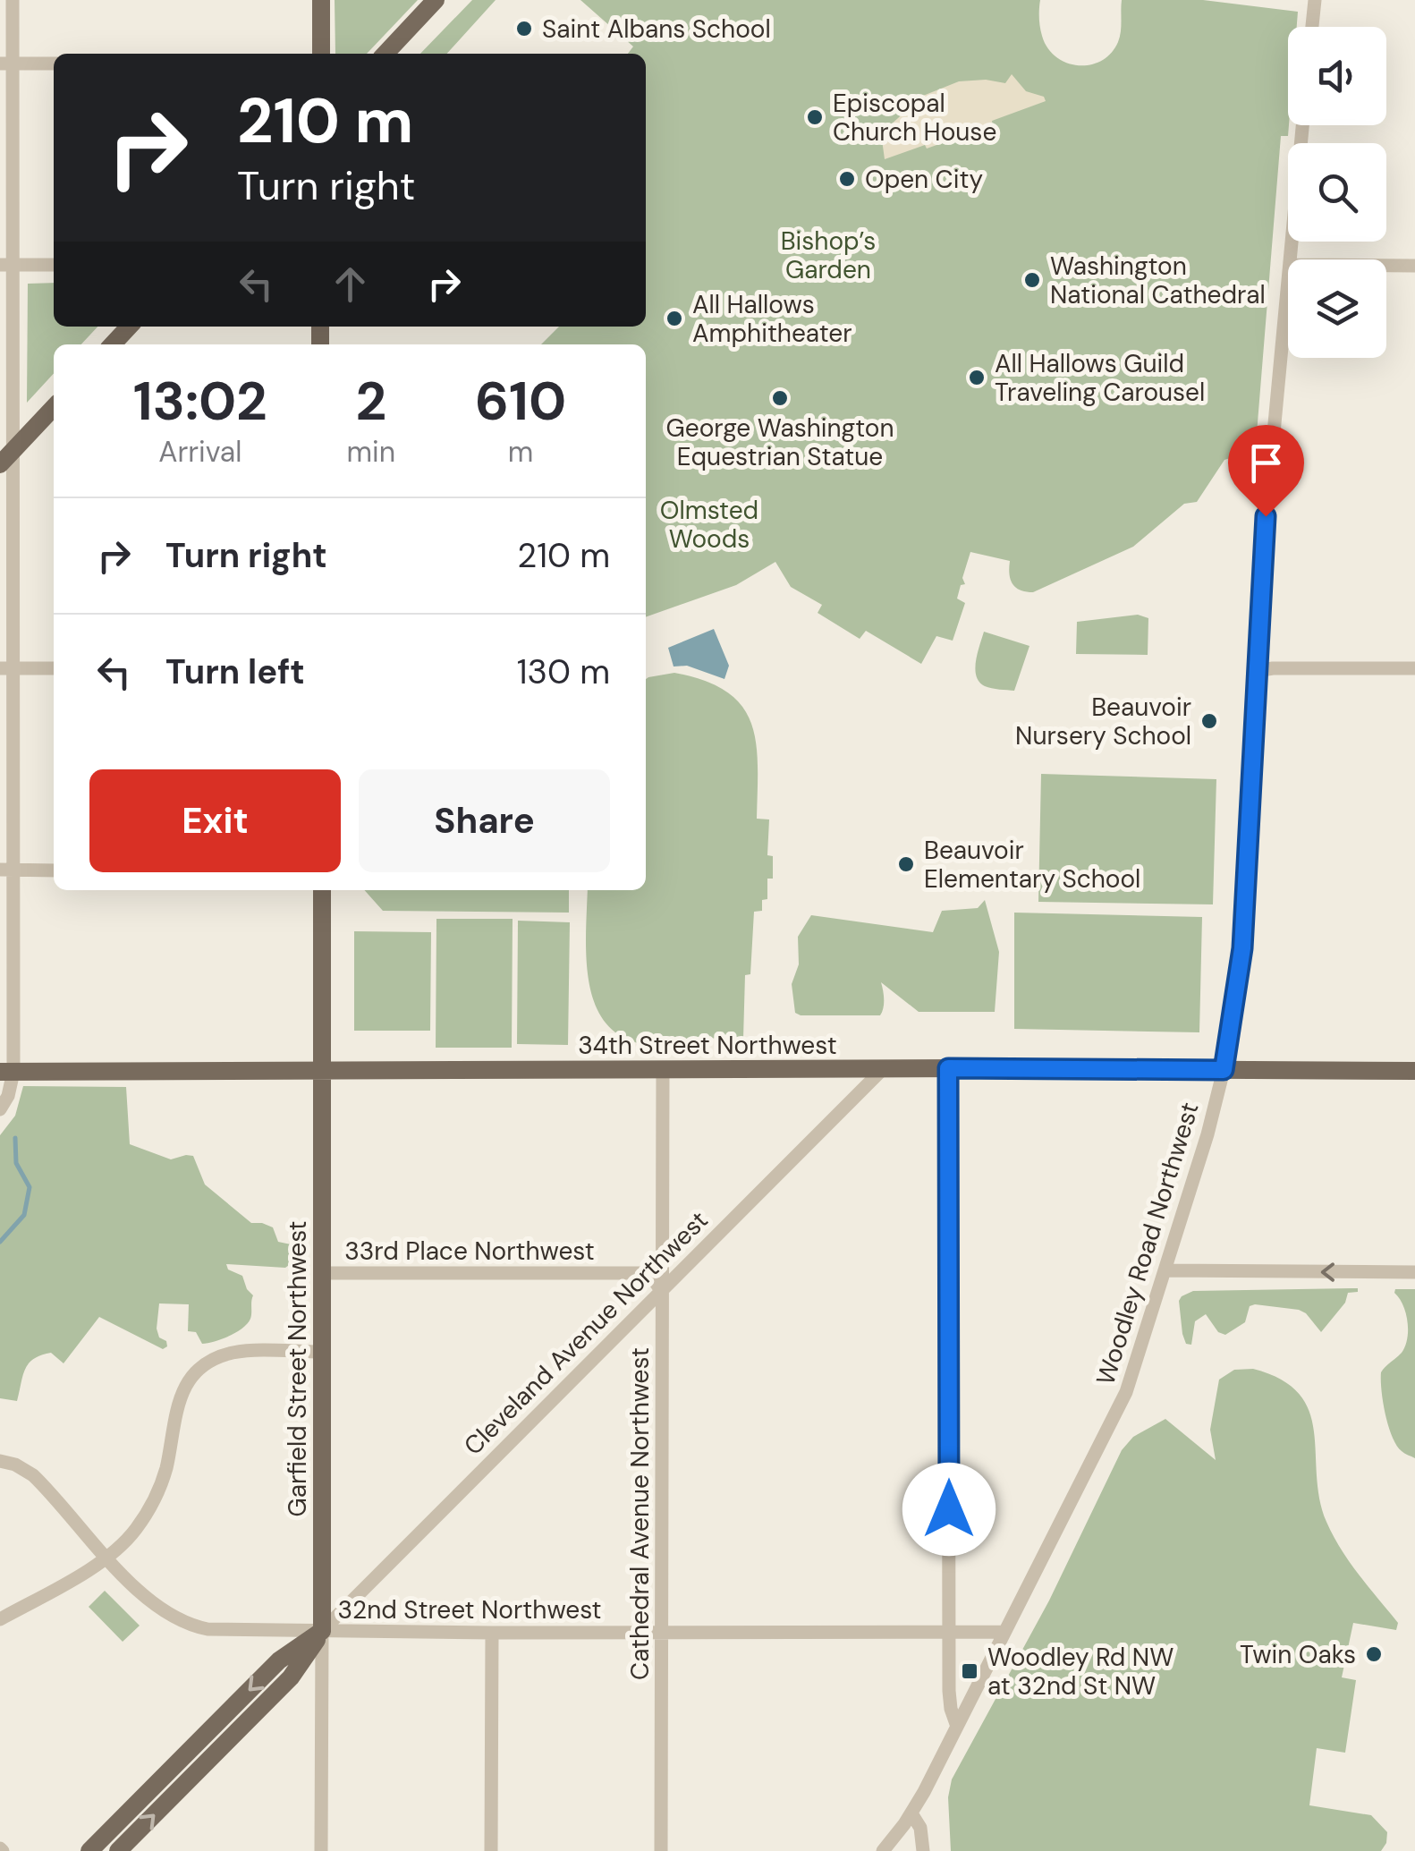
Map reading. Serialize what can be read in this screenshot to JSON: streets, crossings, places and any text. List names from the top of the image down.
{
  "streets": {
    "main road": ["34th Street Northwest", "Cleveland Avenue Northwest", "Garfield Street Northwest"],
    "street": [
      "Woodley Road Northwest",
      "33rd Place Northwest",
      "Cathedral Avenue Northwest",
      "32nd Street Northwest"
    ]
  },
  "crossings": [
    ["34th Street Northwest", "Woodley Road Northwest"],
    ["34th Street Northwest", "Cleveland Avenue Northwest"],
    ["34th Street Northwest", "Garfield Street Northwest"],
    ["34th Street Northwest", "Cathedral Avenue Northwest"],
    ["Woodley Road Northwest", "32nd Street Northwest"],
    ["33rd Place Northwest", "Cleveland Avenue Northwest"],
    ["33rd Place Northwest", "Garfield Street Northwest"],
    ["33rd Place Northwest", "Cathedral Avenue Northwest"],
    ["Cleveland Avenue Northwest", "Garfield Street Northwest"],
    ["Cleveland Avenue Northwest", "Cathedral Avenue Northwest"],
    ["Cleveland Avenue Northwest", "32nd Street Northwest"],
    ["Garfield Street Northwest", "32nd Street Northwest"],
    ["Cathedral Avenue Northwest", "32nd Street Northwest"]
  ],
  "parks": ["Bishop’s Garden", "Olmsted Woods"],
  "places": {
    "other": [
      "Saint Albans School",
      "Episcopal Church House",
      "Open City",
      "Washington National Cathedral",
      "All Hallows Amphitheater",
      "All Hallows Guild Traveling Carousel",
      "George Washington Equestrian Statue",
      "Beauvoir Nursery School",
      "Beauvoir Elementary School",
      "Twin Oaks"
    ],
    "transit": ["Woodley Rd NW at 32nd St NW"]
  },
  "page": {
    "turn": ["210 m", "Turn right"],
    "eta": [
      "13:02",
      "Arrival",
      "2",
      "min",
      "610",
      "m"
    ],
    "list": [
      {
        "name": "Turn right",
        "value": "210 m"
      },
      {
        "name": "Turn left",
        "value": "130 m"
      }
    ],
    "buttons": ["Exit", "Share"]
  }
}
